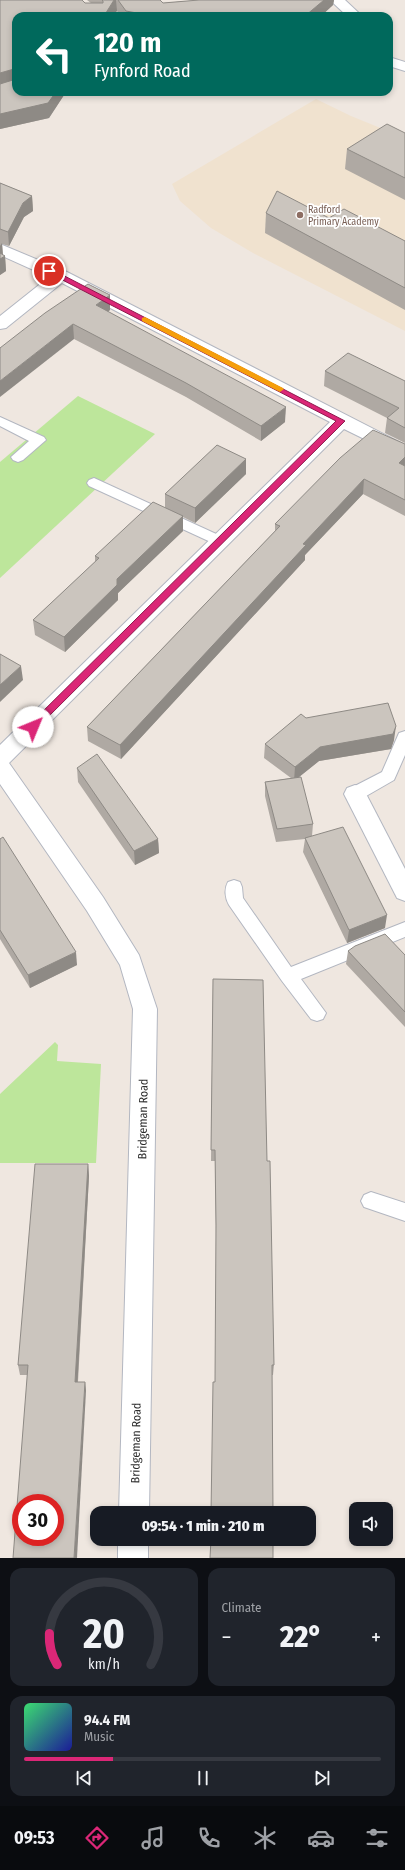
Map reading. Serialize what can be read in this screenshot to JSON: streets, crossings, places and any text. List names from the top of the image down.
{
  "streets": {
    "street": ["Bridgeman Road"]
  },
  "places": ["Radford Primary Academy"],
  "page": {
    "turn": ["120 m", "Fynford Road"],
    "limit": "30",
    "trip": "09:54 · 1 min · 210 m",
    "tile": "Climate",
    "heat": ["−", "22°", "+"],
    "song": ["94.4 FM", "Music"],
    "tabs": "09:53",
    "gauge": ["20", "km/h"]
  }
}
